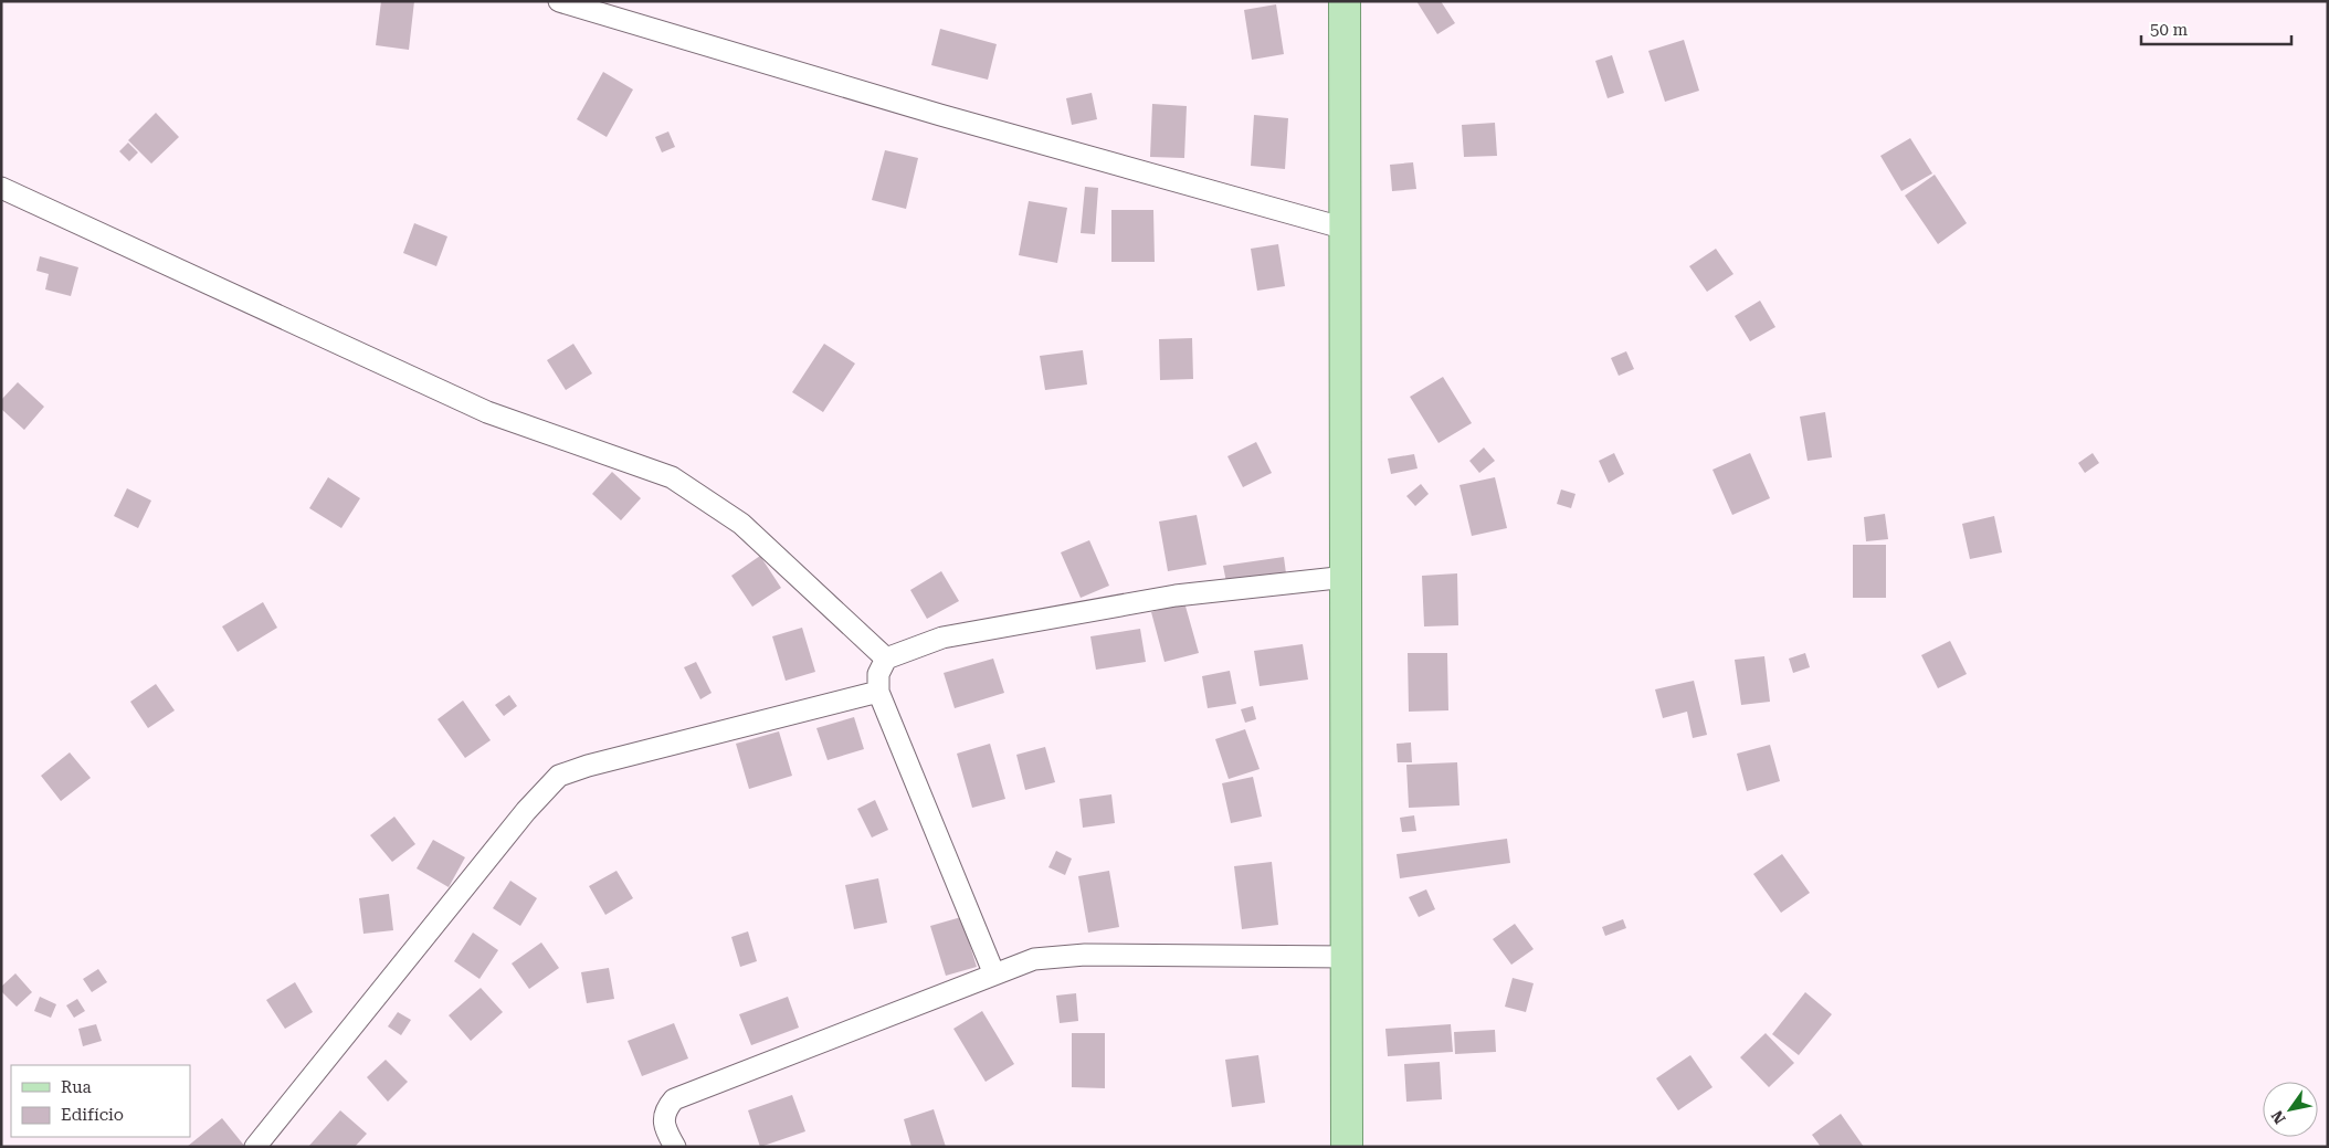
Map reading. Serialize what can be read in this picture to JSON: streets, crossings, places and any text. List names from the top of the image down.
{
  "legend": ["Rua", "Edifício"],
  "scale_bar": "50 m",
  "north": "bottom left"
}
